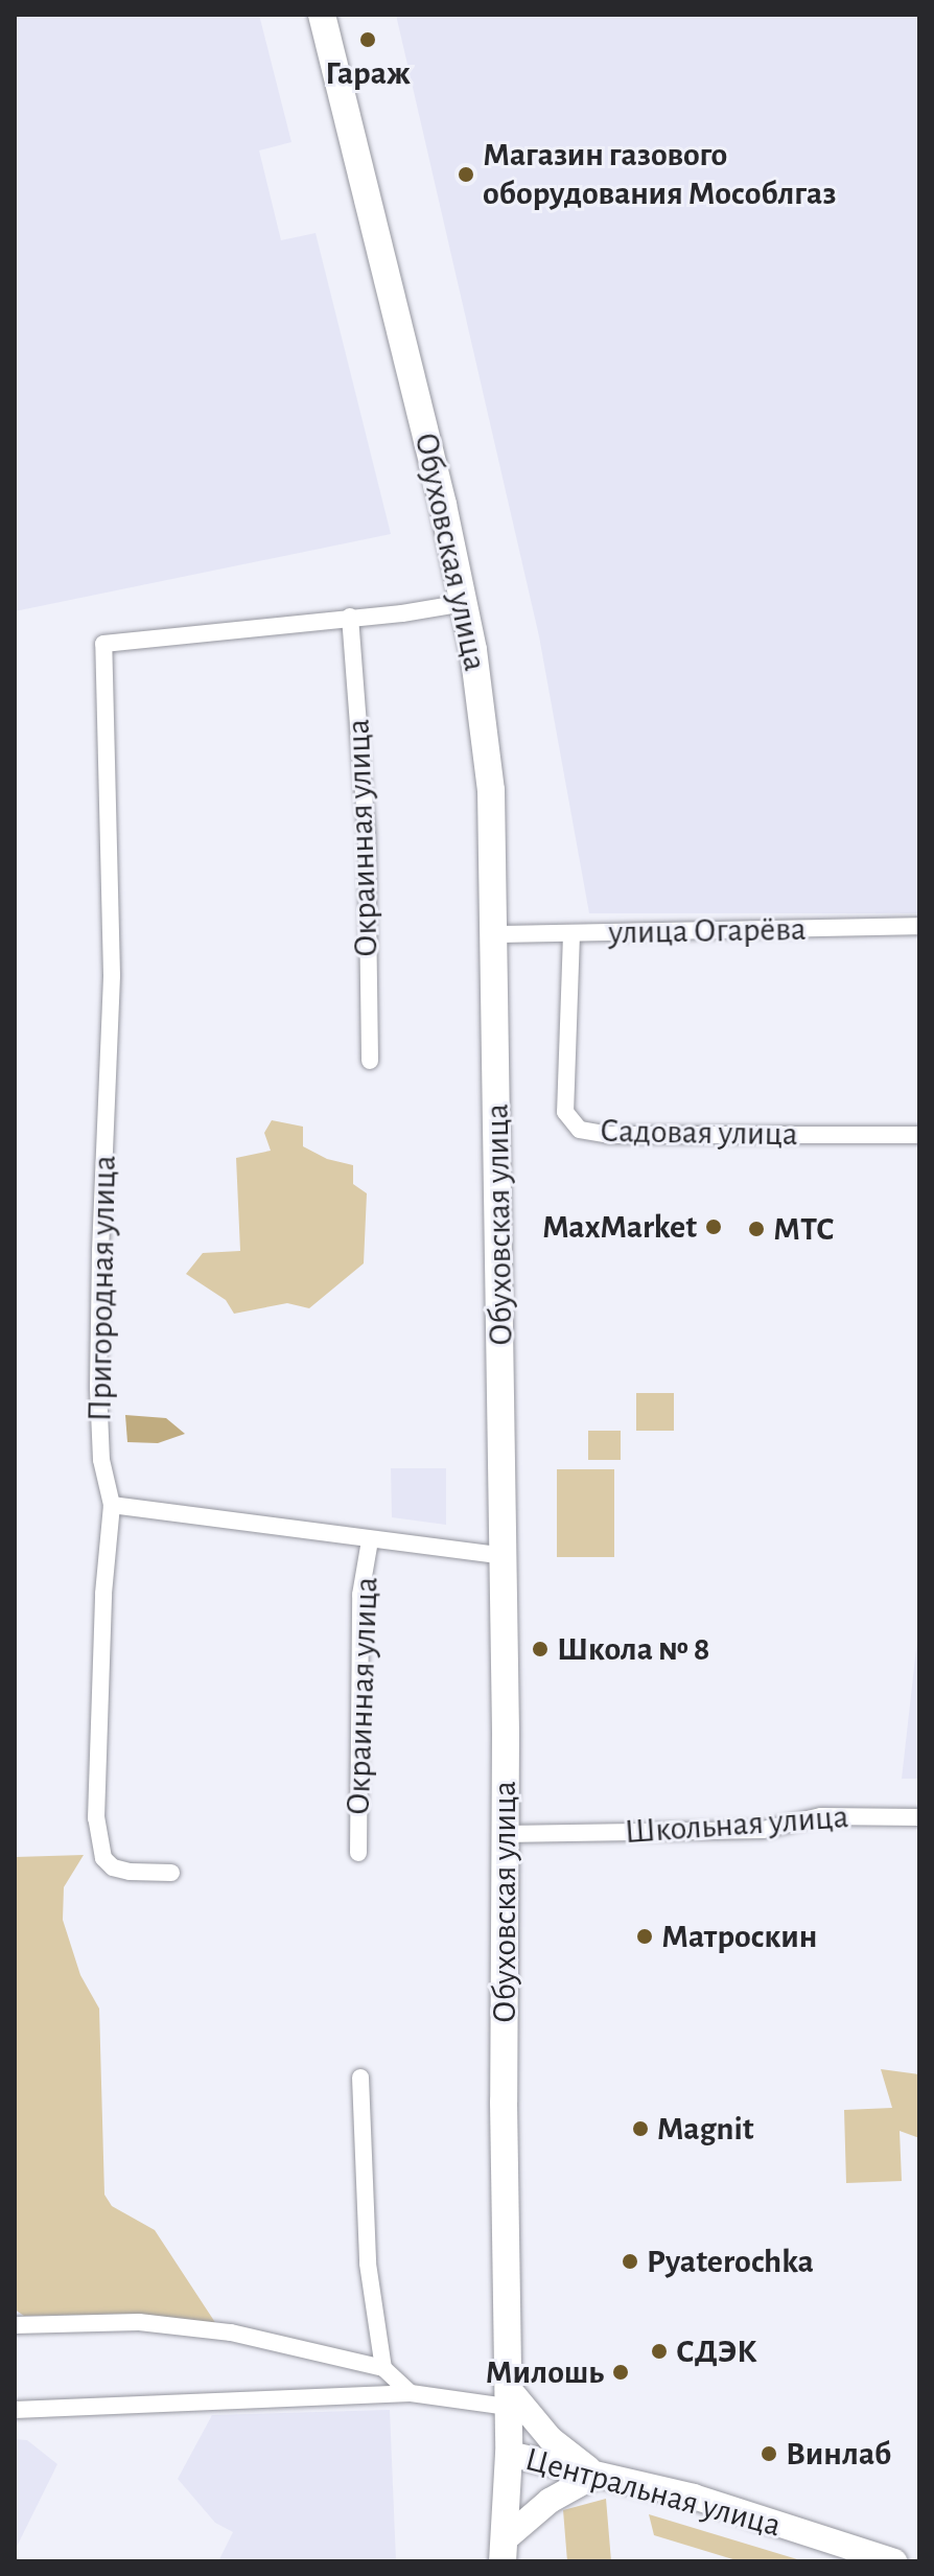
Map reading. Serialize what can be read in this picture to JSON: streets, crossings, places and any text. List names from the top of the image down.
{
  "streets": {
    "main road": ["Обуховская улица"],
    "street": [
      "Окраинная улица",
      "улица Огарёва",
      "Садовая улица",
      "Пригородная улица",
      "Школьная улица",
      "Центральная улица"
    ]
  },
  "crossings": [
    ["Обуховская улица", "улица Огарёва"],
    ["Обуховская улица", "Школьная улица"],
    ["Обуховская улица", "Центральная улица"],
    ["Окраинная улица", "Пригородная улица"],
    ["улица Огарёва", "Садовая улица"]
  ],
  "places": [
    "Гараж",
    "Магазин газового оборудования Мособлгаз",
    "MaxMarket",
    "МТС",
    "Школа № 8",
    "Матроскин",
    "Magnit",
    "Pyaterochka",
    "СДЭК",
    "Милошь",
    "Винлаб"
  ]
}
